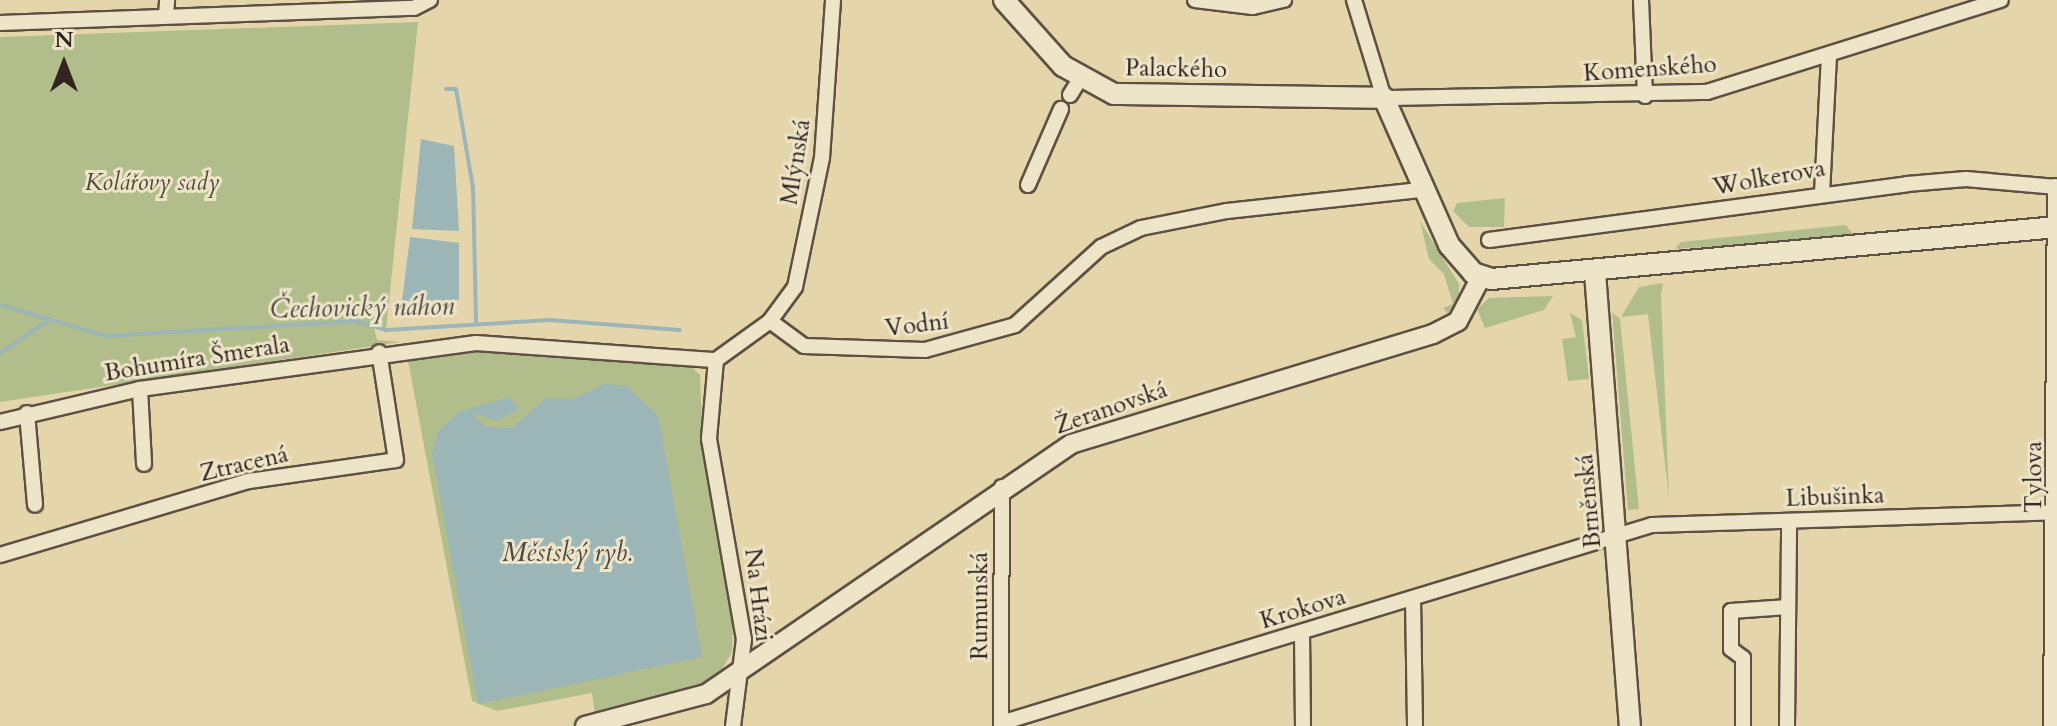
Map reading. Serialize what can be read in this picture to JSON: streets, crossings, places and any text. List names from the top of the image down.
{
  "streets": {
    "main road": ["Palackého", "Brněnská"],
    "street": [
      "Komenského",
      "Mlýnská",
      "Wolkerova",
      "Vodní",
      "Bohumíra Šmerala",
      "Žeranovská",
      "Ztracená",
      "Tylova",
      "Libušinka",
      "Na Hrázi",
      "Rumunská",
      "Krokova"
    ]
  },
  "crossings": [
    ["Palackého", "Komenského"],
    ["Mlýnská", "Vodní"],
    ["Wolkerova", "Tylova"],
    ["Bohumíra Šmerala", "Ztracená"],
    ["Bohumíra Šmerala", "Na Hrázi"],
    ["Žeranovská", "Na Hrázi"],
    ["Žeranovská", "Rumunská"],
    ["Tylova", "Libušinka"],
    ["Libušinka", "Brněnská"],
    ["Libušinka", "Krokova"],
    ["Brněnská", "Krokova"],
    ["Rumunská", "Krokova"]
  ],
  "water": ["Čechovický náhon", "Městský ryb."],
  "parks": ["Kolářovy sady"],
  "north": "top"
}
